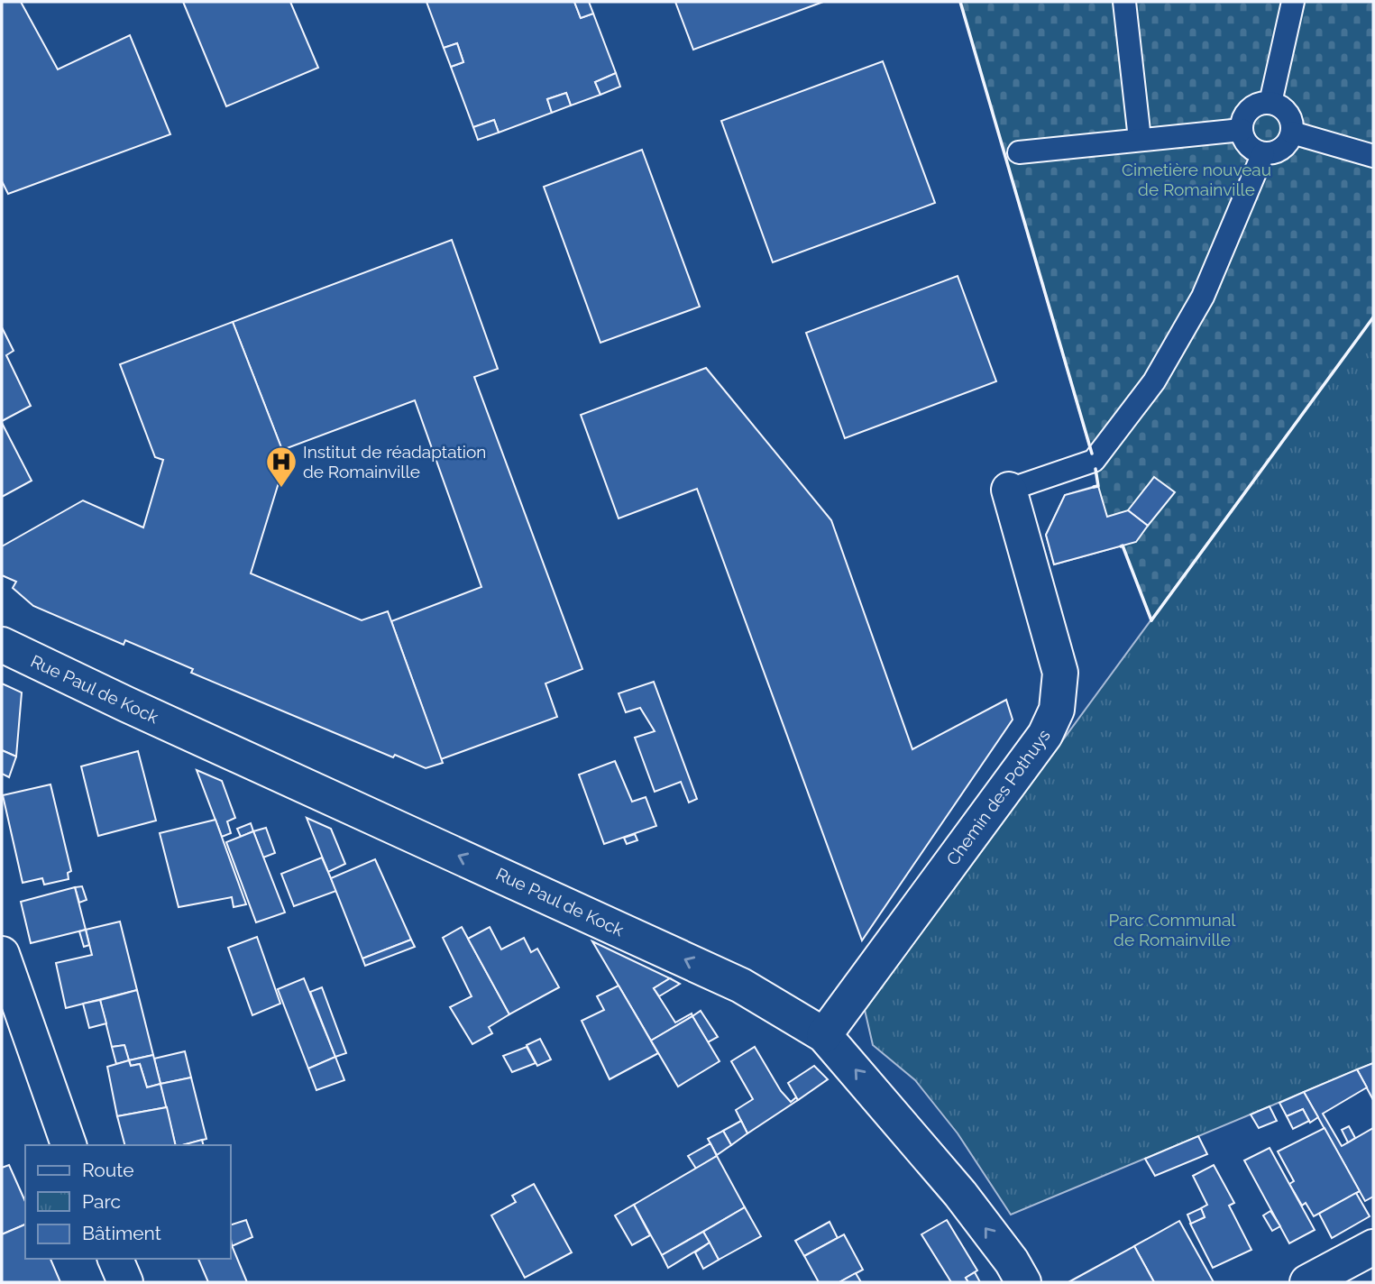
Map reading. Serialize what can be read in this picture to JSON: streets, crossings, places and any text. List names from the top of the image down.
{
  "streets": {
    "street": ["Rue Paul de Kock", "Chemin des Pothuys"]
  },
  "crossings": [
    ["Rue Paul de Kock", "Chemin des Pothuys"]
  ],
  "one_way": ["Rue Paul de Kock"],
  "parks": ["Cimetière nouveau de Romainville", "Parc Communal de Romainville"],
  "places": {
    "hospital": ["Institut de réadaptation de Romainville"]
  },
  "legend": ["Route", "Parc", "Bâtiment"]
}
